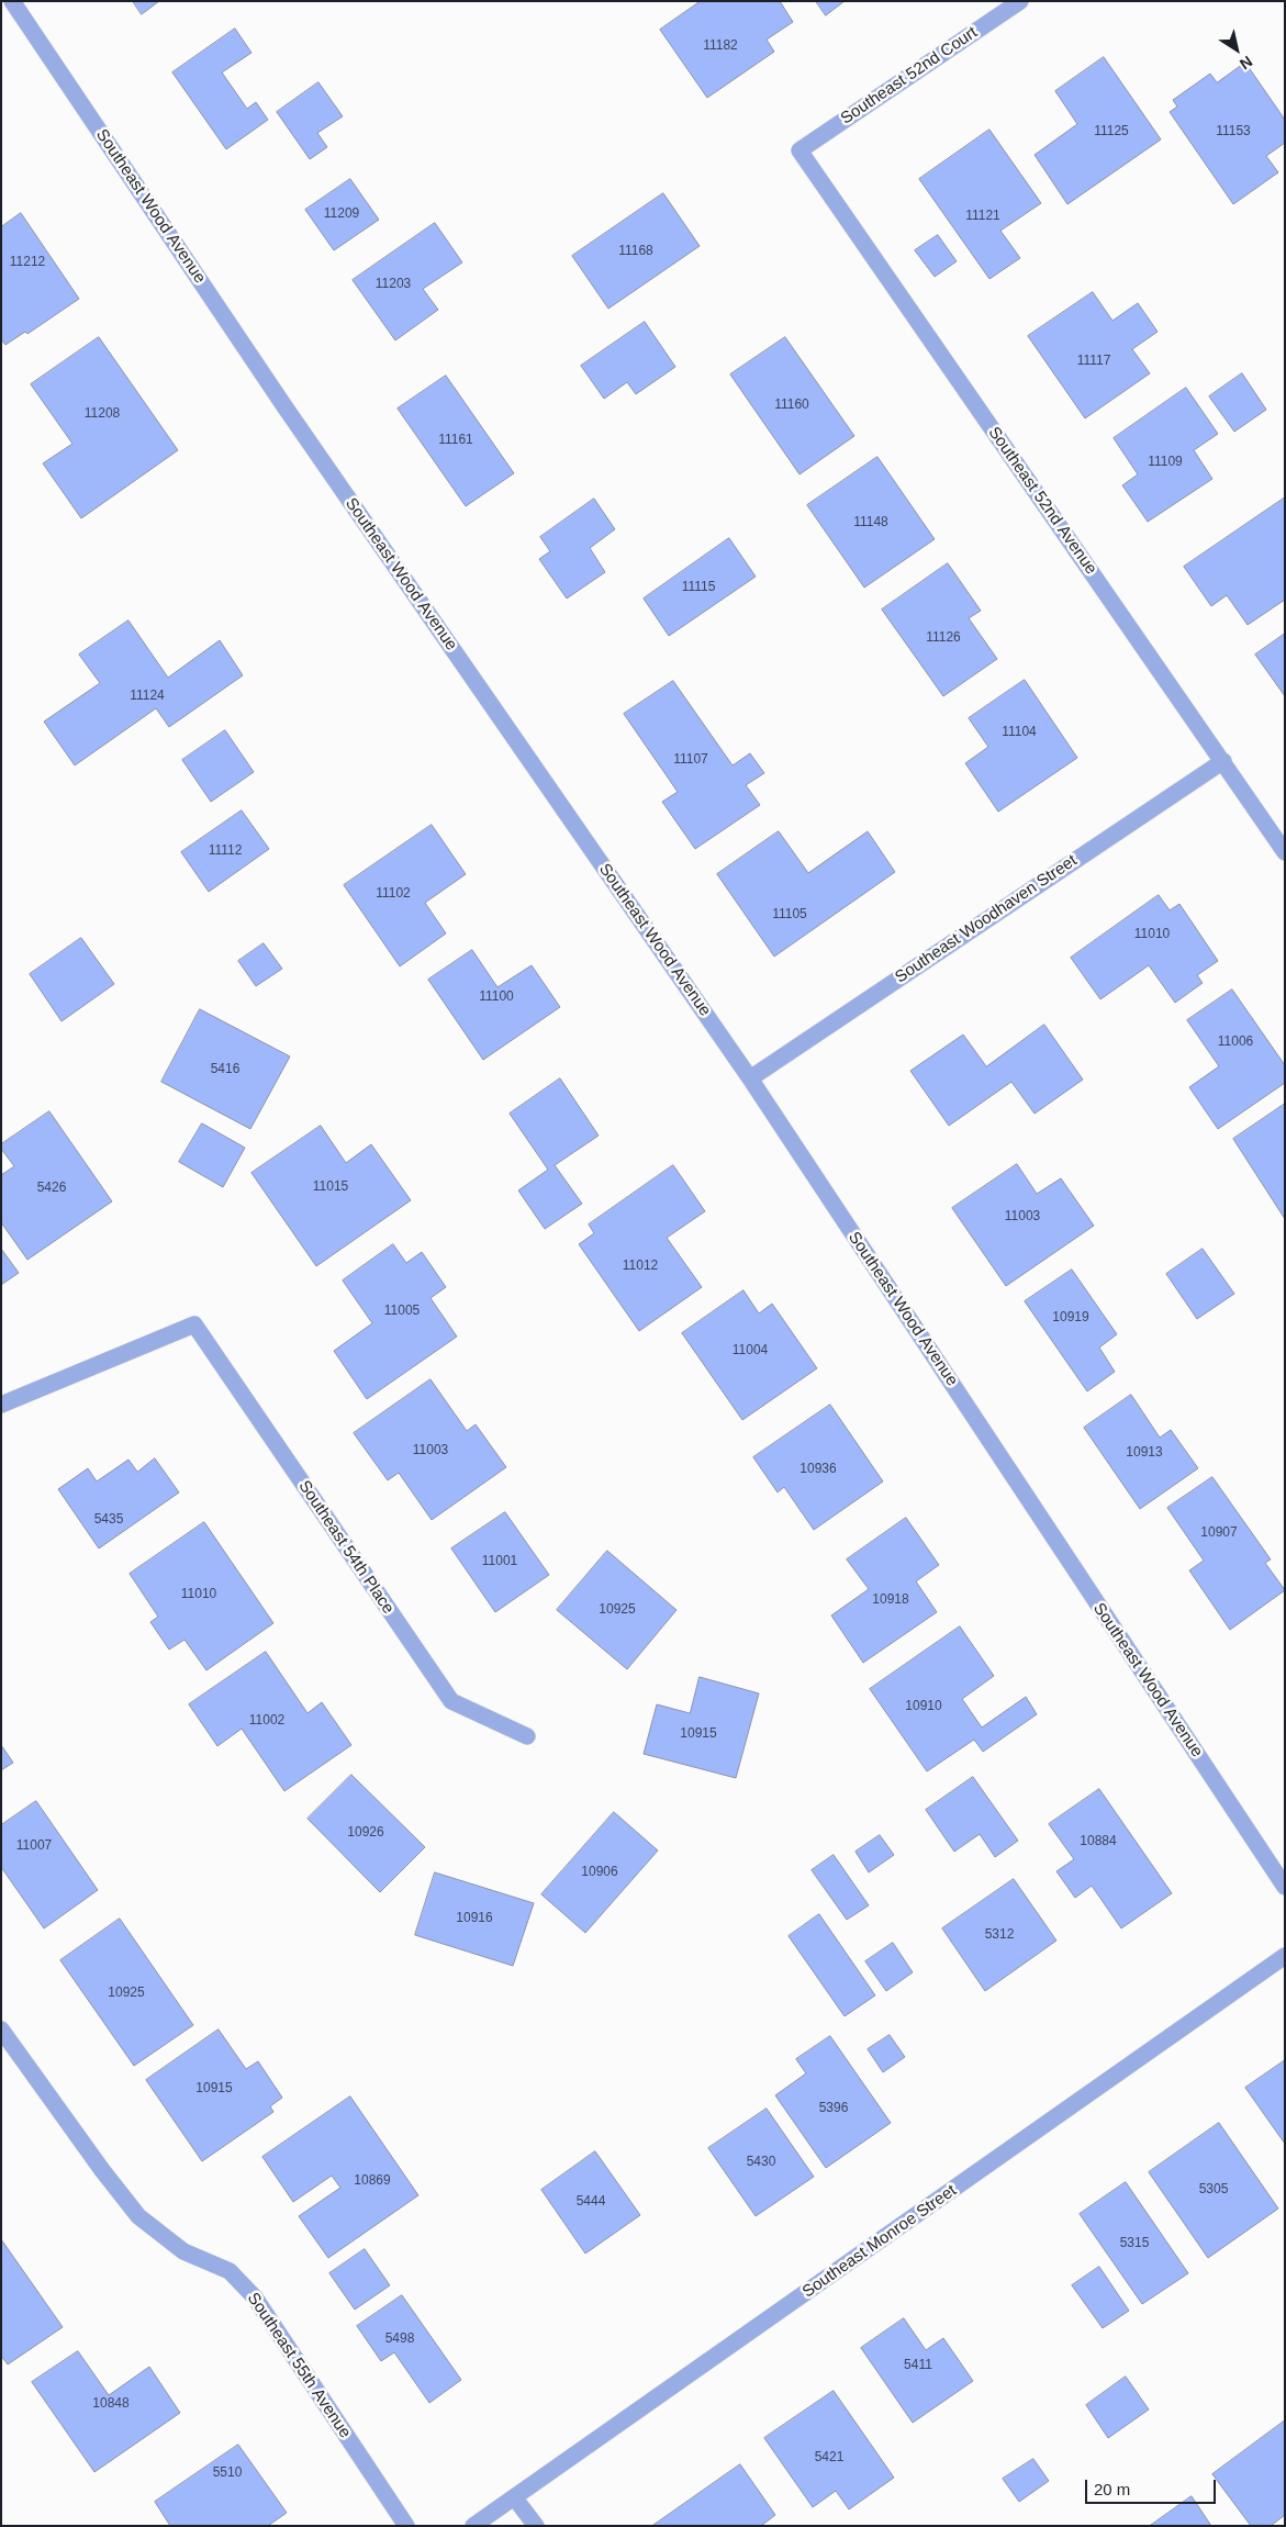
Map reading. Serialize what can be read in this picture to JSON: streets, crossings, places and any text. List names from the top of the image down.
{
  "streets": {
    "street": [
      "Southeast 52nd Court",
      "Southeast Wood Avenue",
      "Southeast 52nd Avenue",
      "Southeast Woodhaven Street",
      "Southeast 54th Place",
      "Southeast Monroe Street",
      "Southeast 55th Avenue"
    ]
  },
  "crossings": [
    ["Southeast 52nd Court", "Southeast 52nd Avenue"],
    ["Southeast Wood Avenue", "Southeast Woodhaven Street"],
    ["Southeast 52nd Avenue", "Southeast Woodhaven Street"]
  ],
  "house_numbers": [
    "11182",
    "11125",
    "11153",
    "11209",
    "11121",
    "11168",
    "11212",
    "11203",
    "11117",
    "11160",
    "11208",
    "11161",
    "11109",
    "11148",
    "11115",
    "11126",
    "11124",
    "11104",
    "11107",
    "11112",
    "11102",
    "11105",
    "11010",
    "11100",
    "11006",
    "5416",
    "11015",
    "5426",
    "11003",
    "11012",
    "11005",
    "10919",
    "11004",
    "11003",
    "10913",
    "10936",
    "5435",
    "10907",
    "11001",
    "11010",
    "10918",
    "10925",
    "10910",
    "11002",
    "10915",
    "10926",
    "10884",
    "11007",
    "10906",
    "10916",
    "5312",
    "10925",
    "10915",
    "5396",
    "5430",
    "10869",
    "5305",
    "5444",
    "5315",
    "5498",
    "5411",
    "10848",
    "5421",
    "5510"
  ],
  "scale_bar": "20 m",
  "north": "bottom right"
}
